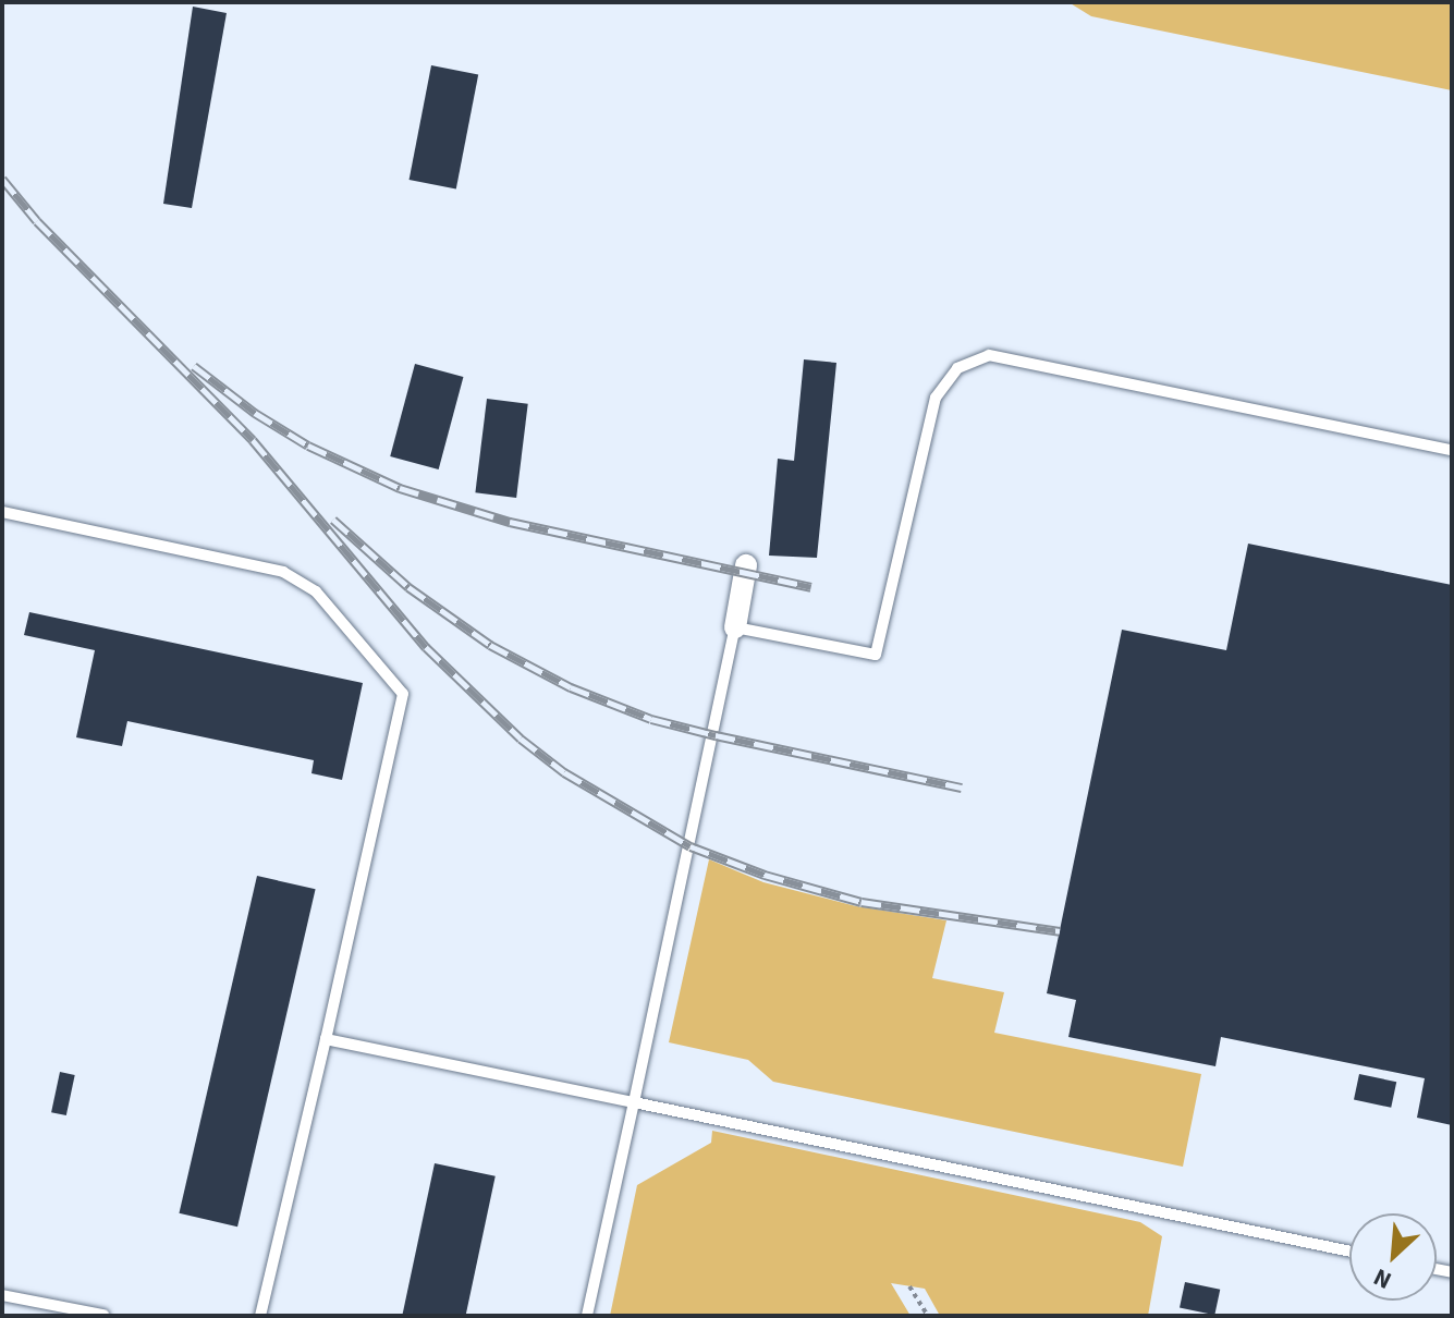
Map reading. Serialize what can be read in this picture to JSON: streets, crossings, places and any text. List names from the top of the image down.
{
  "north": "bottom left"
}
